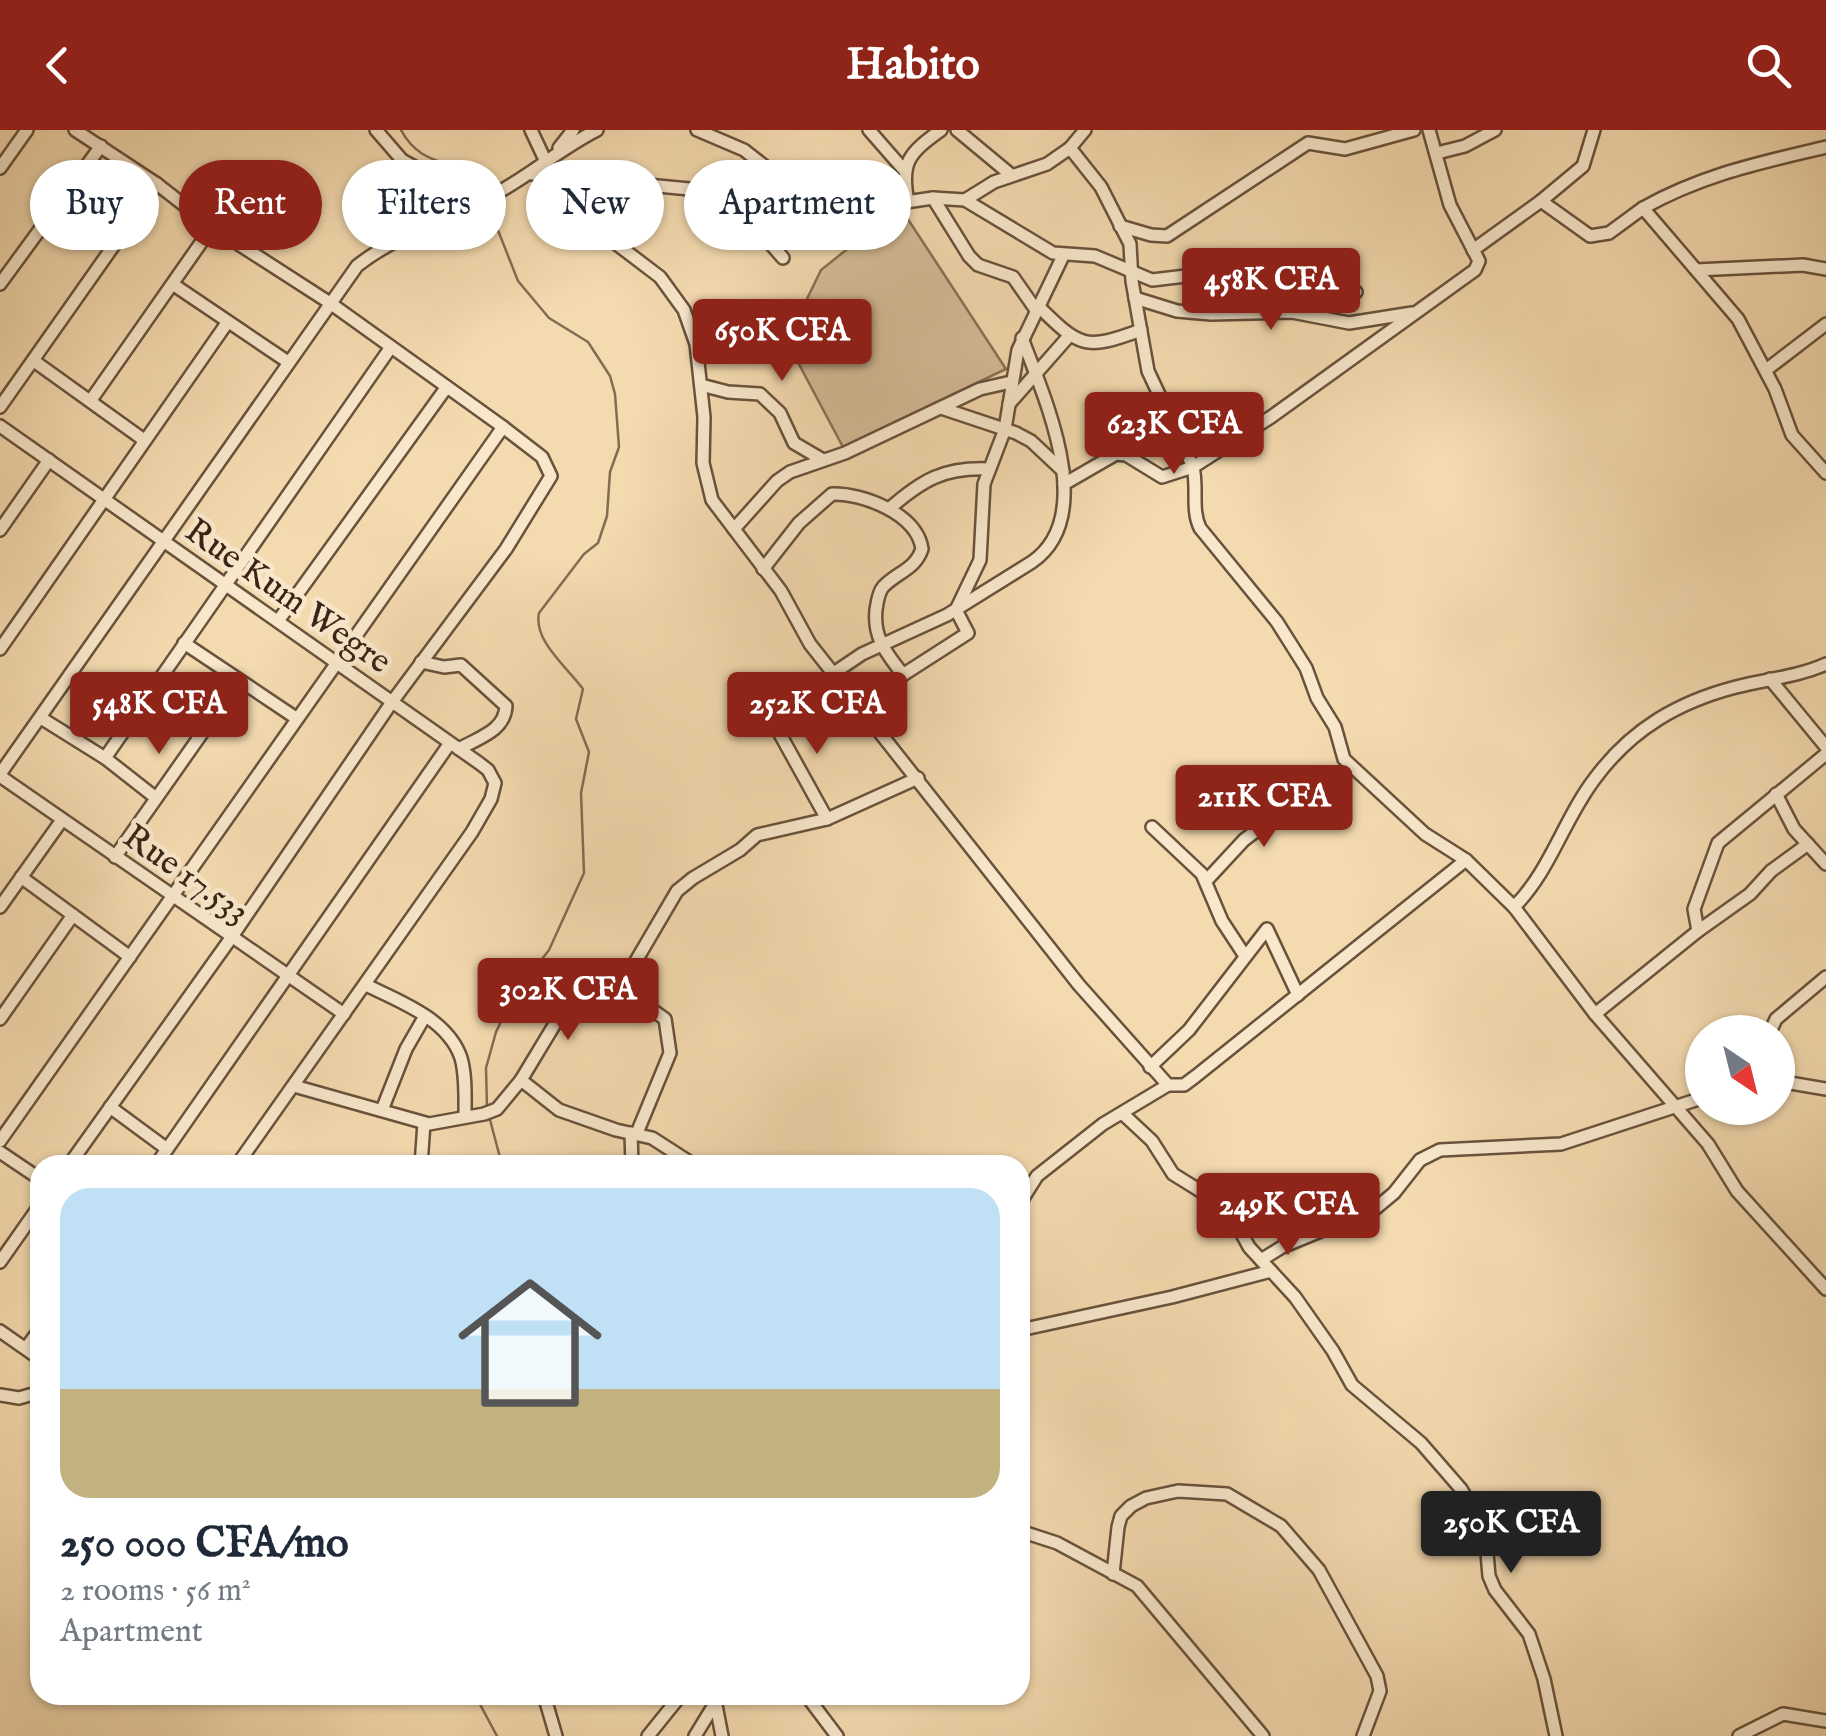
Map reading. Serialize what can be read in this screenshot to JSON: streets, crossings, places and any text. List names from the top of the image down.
{
  "streets": {
    "street": ["Rue Kum Wegre", "Rue 17.533"]
  },
  "north": "bottom right",
  "page": {
    "header": "Habito",
    "chip": [
      "Buy",
      "Rent",
      "Filters",
      "New",
      "Apartment"
    ],
    "price": [
      "458K CFA",
      "650K CFA",
      "623K CFA",
      "548K CFA",
      "252K CFA",
      "211K CFA",
      "302K CFA",
      "249K CFA",
      "250K CFA"
    ],
    "list": [
      {
        "name": "250 000 CFA/mo",
        "note": "2 rooms · 56 m² · Apartment"
      }
    ]
  }
}
